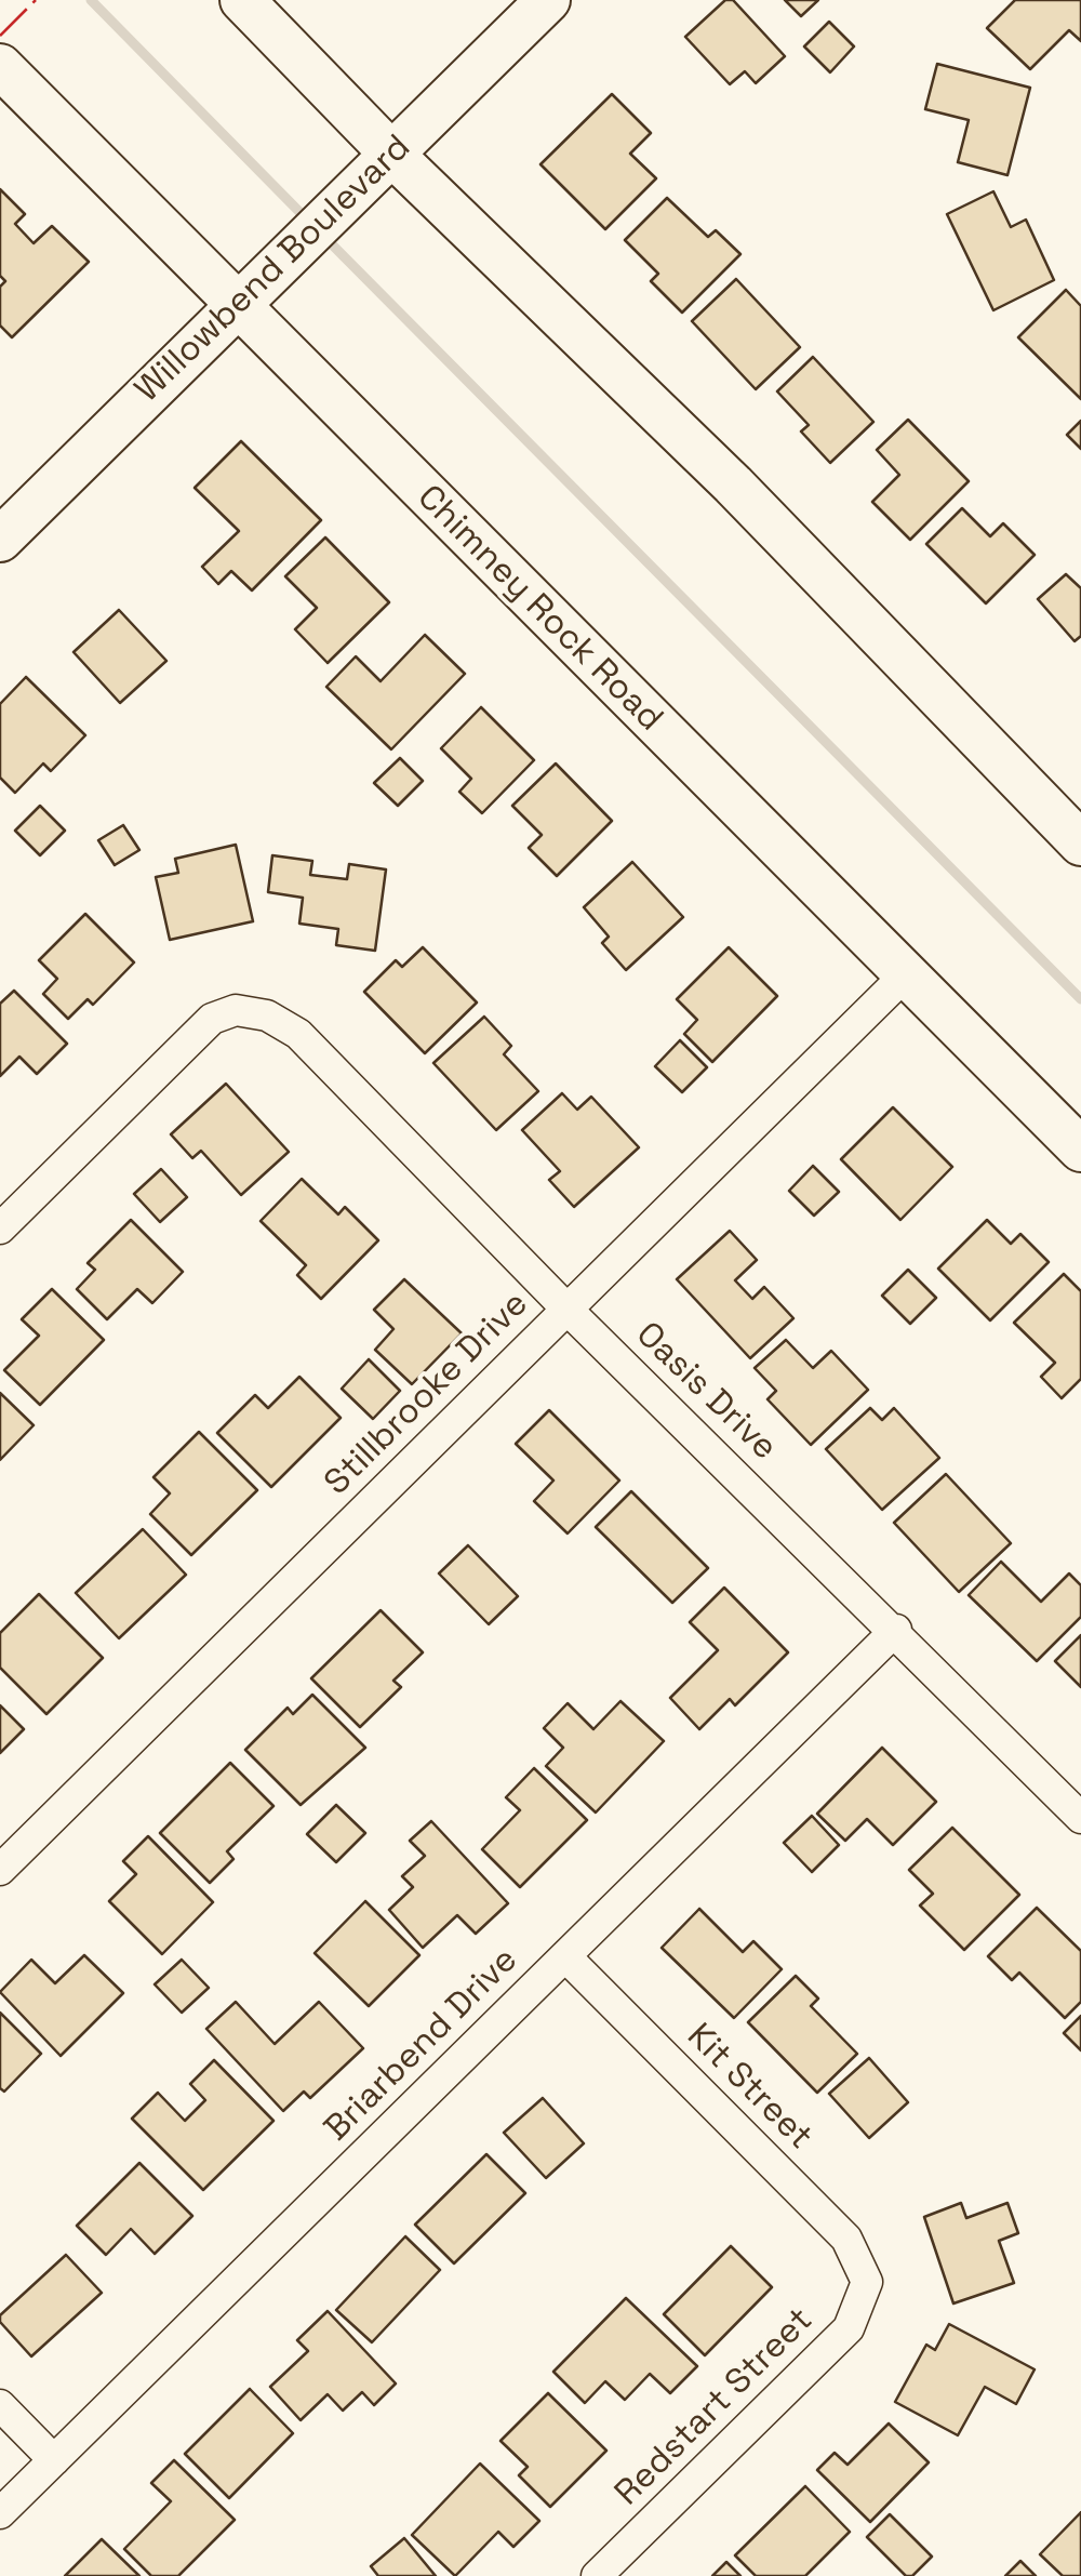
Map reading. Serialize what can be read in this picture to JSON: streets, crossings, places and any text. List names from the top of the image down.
{
  "streets": {
    "main road": ["Willowbend Boulevard", "Chimney Rock Road"],
    "street": [
      "Oasis Drive",
      "Stillbrooke Drive",
      "Briarbend Drive",
      "Kit Street",
      "Redstart Street"
    ]
  },
  "crossings": [
    ["Willowbend Boulevard", "Chimney Rock Road"],
    ["Chimney Rock Road", "Stillbrooke Drive"],
    ["Oasis Drive", "Stillbrooke Drive"],
    ["Oasis Drive", "Briarbend Drive"],
    ["Briarbend Drive", "Kit Street"],
    ["Kit Street", "Redstart Street"]
  ]
}
